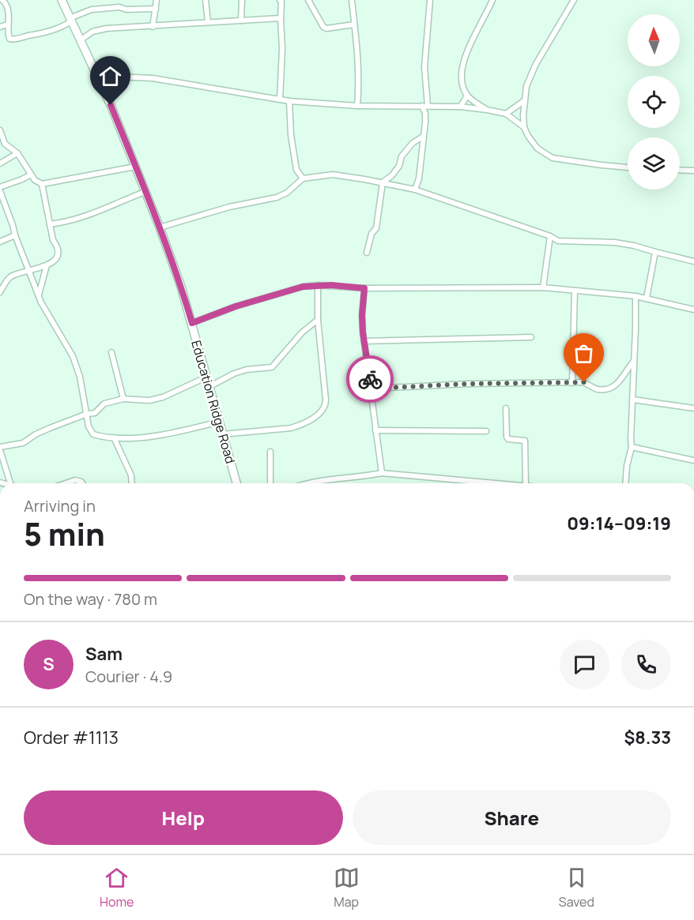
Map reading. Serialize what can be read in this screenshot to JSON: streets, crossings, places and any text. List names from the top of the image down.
{
  "streets": {
    "main road": ["Education Ridge Road"]
  },
  "north": "top",
  "page": {
    "heading": ["5 min", "Arriving in", "09:14–09:19"],
    "panel": [
      "Sam",
      "Courier · 4.9",
      "Order #1113",
      "$8.33"
    ],
    "bar": "On the way · 780 m",
    "round": "S",
    "buttons": ["Help", "Share"],
    "tabs": ["Home", "Map", "Saved"]
  }
}
